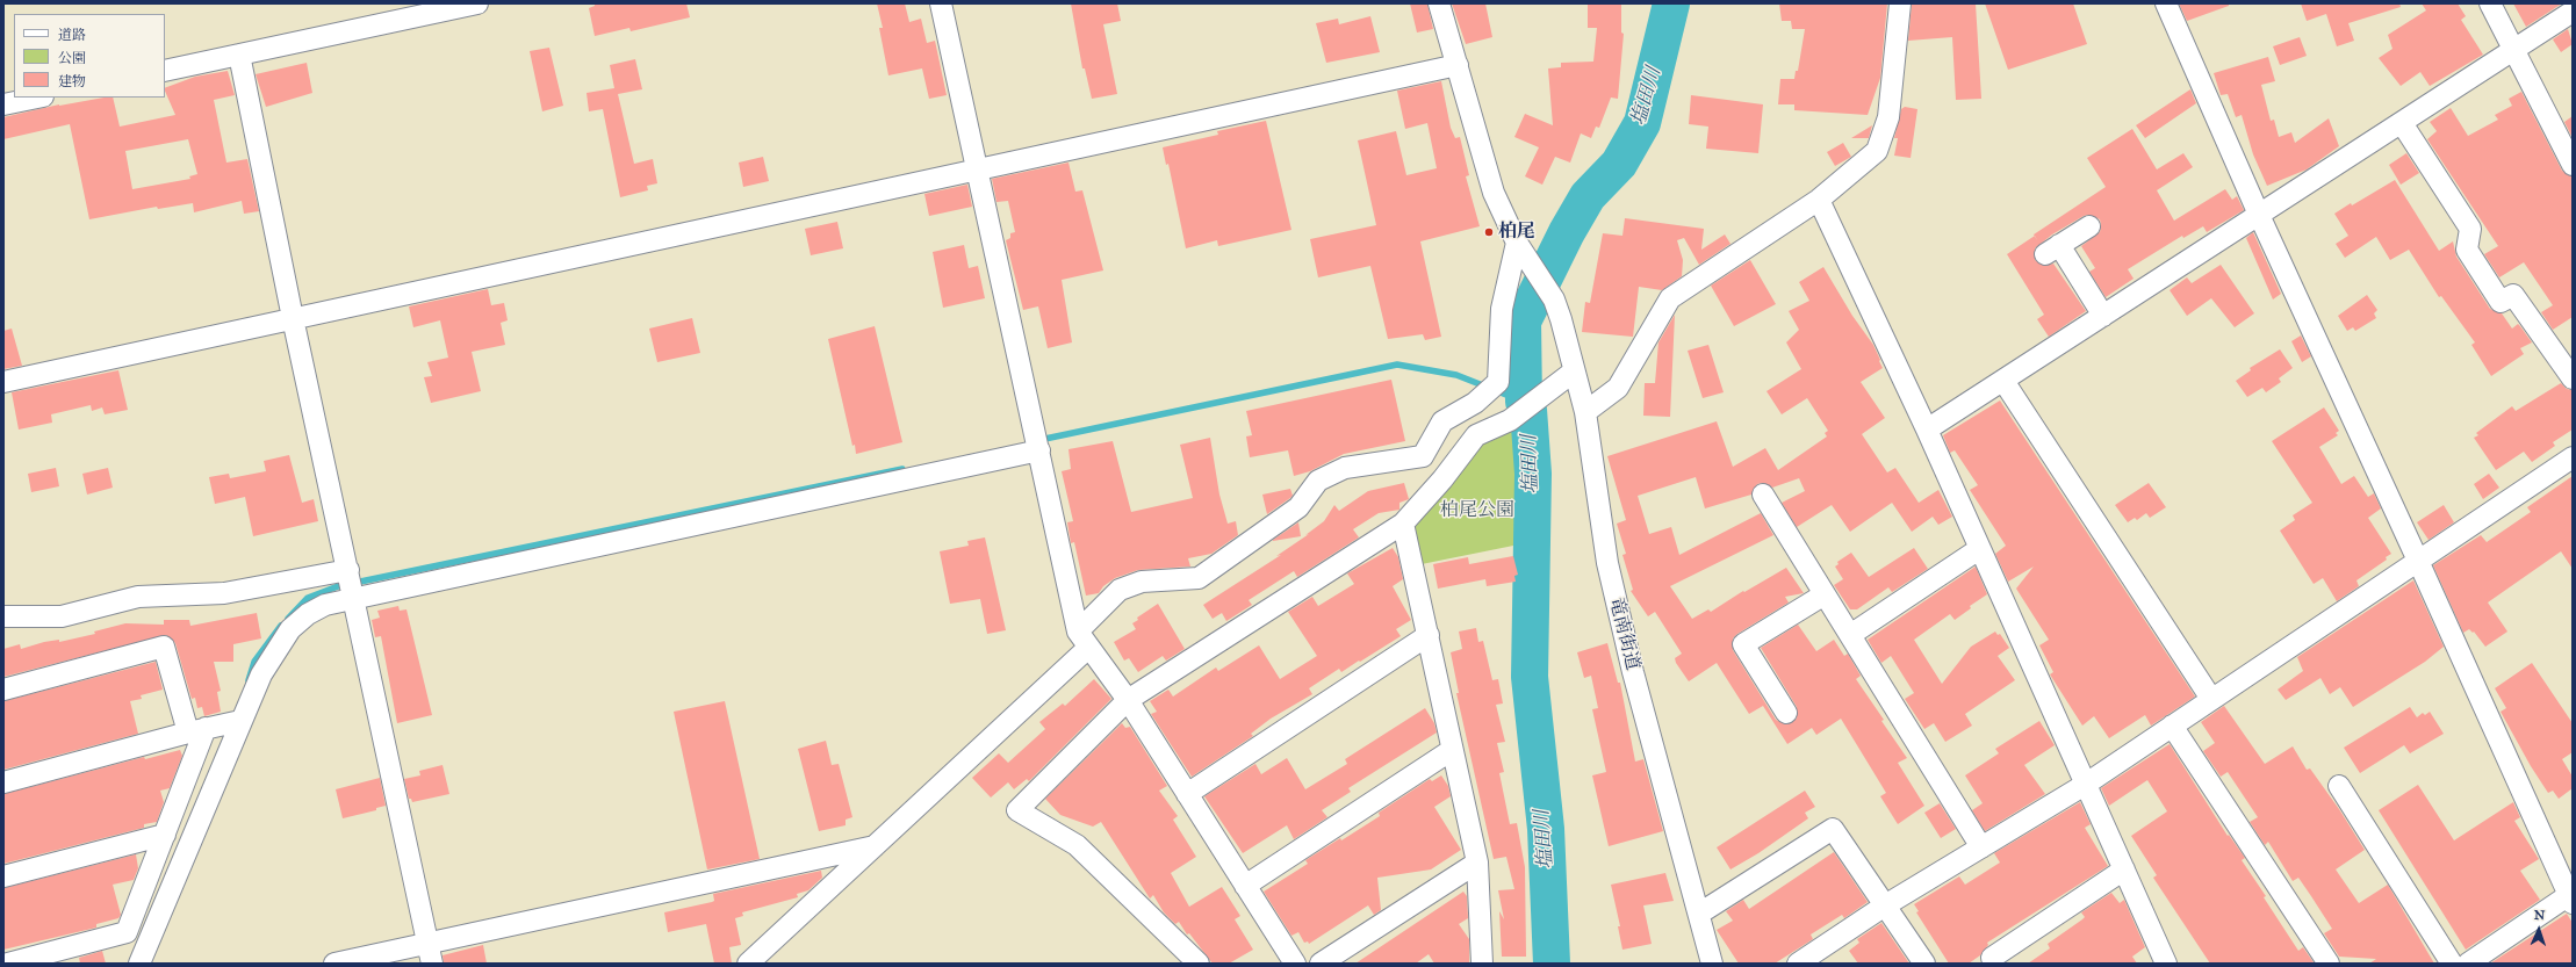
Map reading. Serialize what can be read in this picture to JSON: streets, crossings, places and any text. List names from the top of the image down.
{
  "streets": {
    "street": ["竜南街道"]
  },
  "water": ["塩田川"],
  "parks": ["柏尾公園"],
  "places": ["柏尾"],
  "legend": ["道路", "公園", "建物"],
  "north": "top"
}
